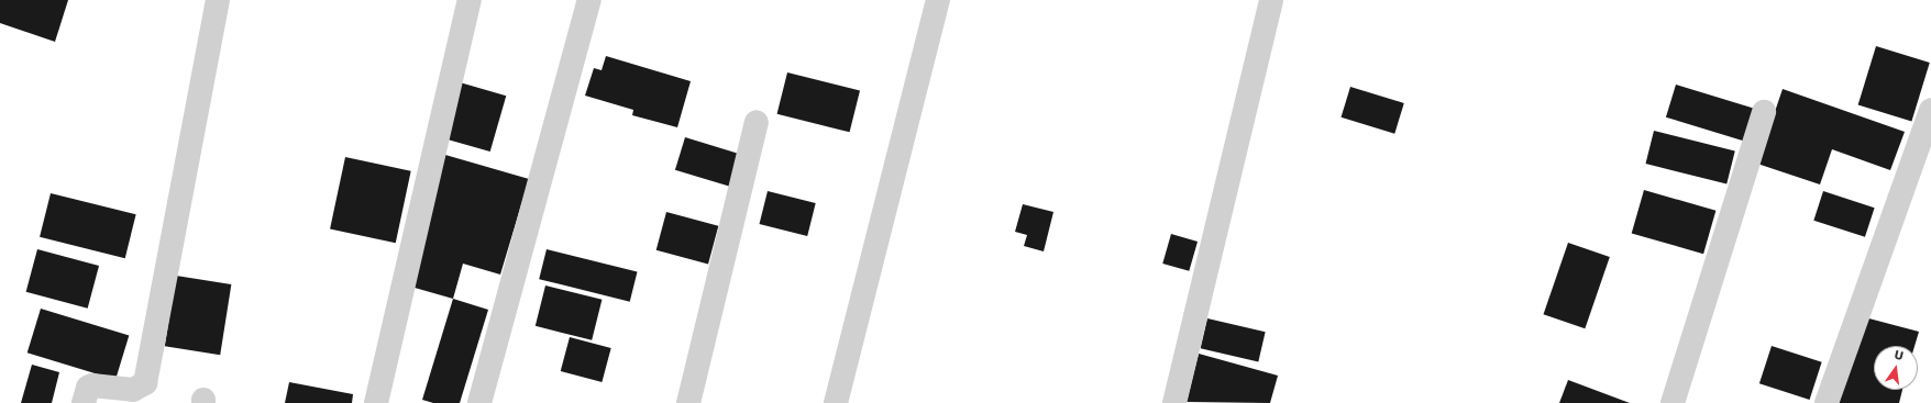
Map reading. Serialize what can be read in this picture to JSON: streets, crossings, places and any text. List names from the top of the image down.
{
  "north": "top"
}
